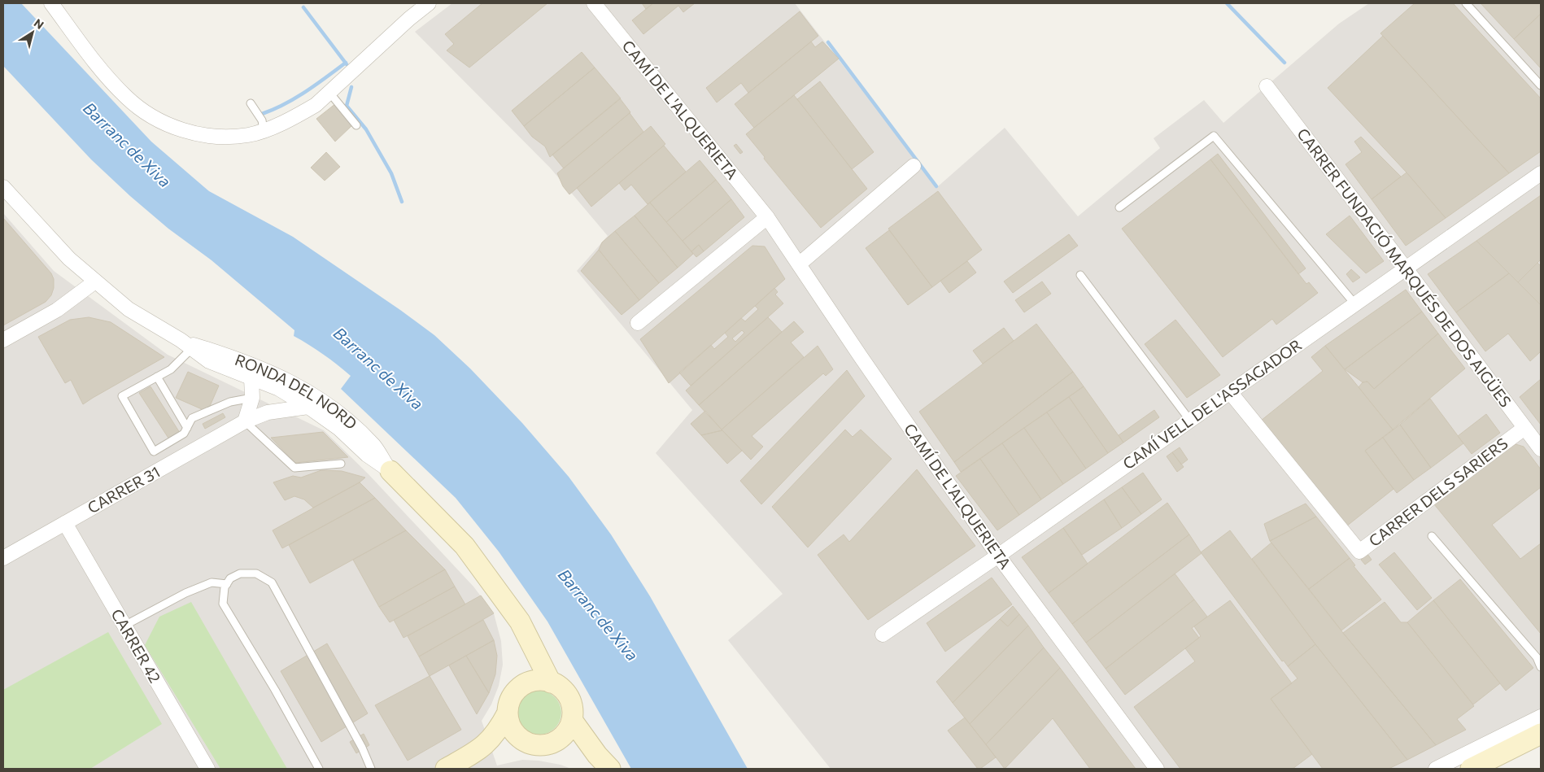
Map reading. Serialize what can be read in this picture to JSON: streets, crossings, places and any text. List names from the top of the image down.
{
  "streets": {
    "street": [
      "CAMÍ DE L'ALQUERIETA",
      "CARRER FUNDACIÓ MARQUÉS DE DOS AIGÜES",
      "RONDA DEL NORD",
      "CAMÍ VELL DE L'ASSAGADOR",
      "CARRER 31",
      "CARRER DELS SARIERS",
      "CARRER 42"
    ]
  },
  "crossings": [
    ["CAMÍ DE L'ALQUERIETA", "CAMÍ VELL DE L'ASSAGADOR"],
    ["CARRER FUNDACIÓ MARQUÉS DE DOS AIGÜES", "CAMÍ VELL DE L'ASSAGADOR"],
    ["CARRER FUNDACIÓ MARQUÉS DE DOS AIGÜES", "CARRER DELS SARIERS"],
    ["RONDA DEL NORD", "CARRER 31"],
    ["CAMÍ VELL DE L'ASSAGADOR", "CARRER DELS SARIERS"],
    ["CARRER 31", "CARRER 42"]
  ],
  "water": ["Barranc de Xiva"],
  "north": "top right"
}
